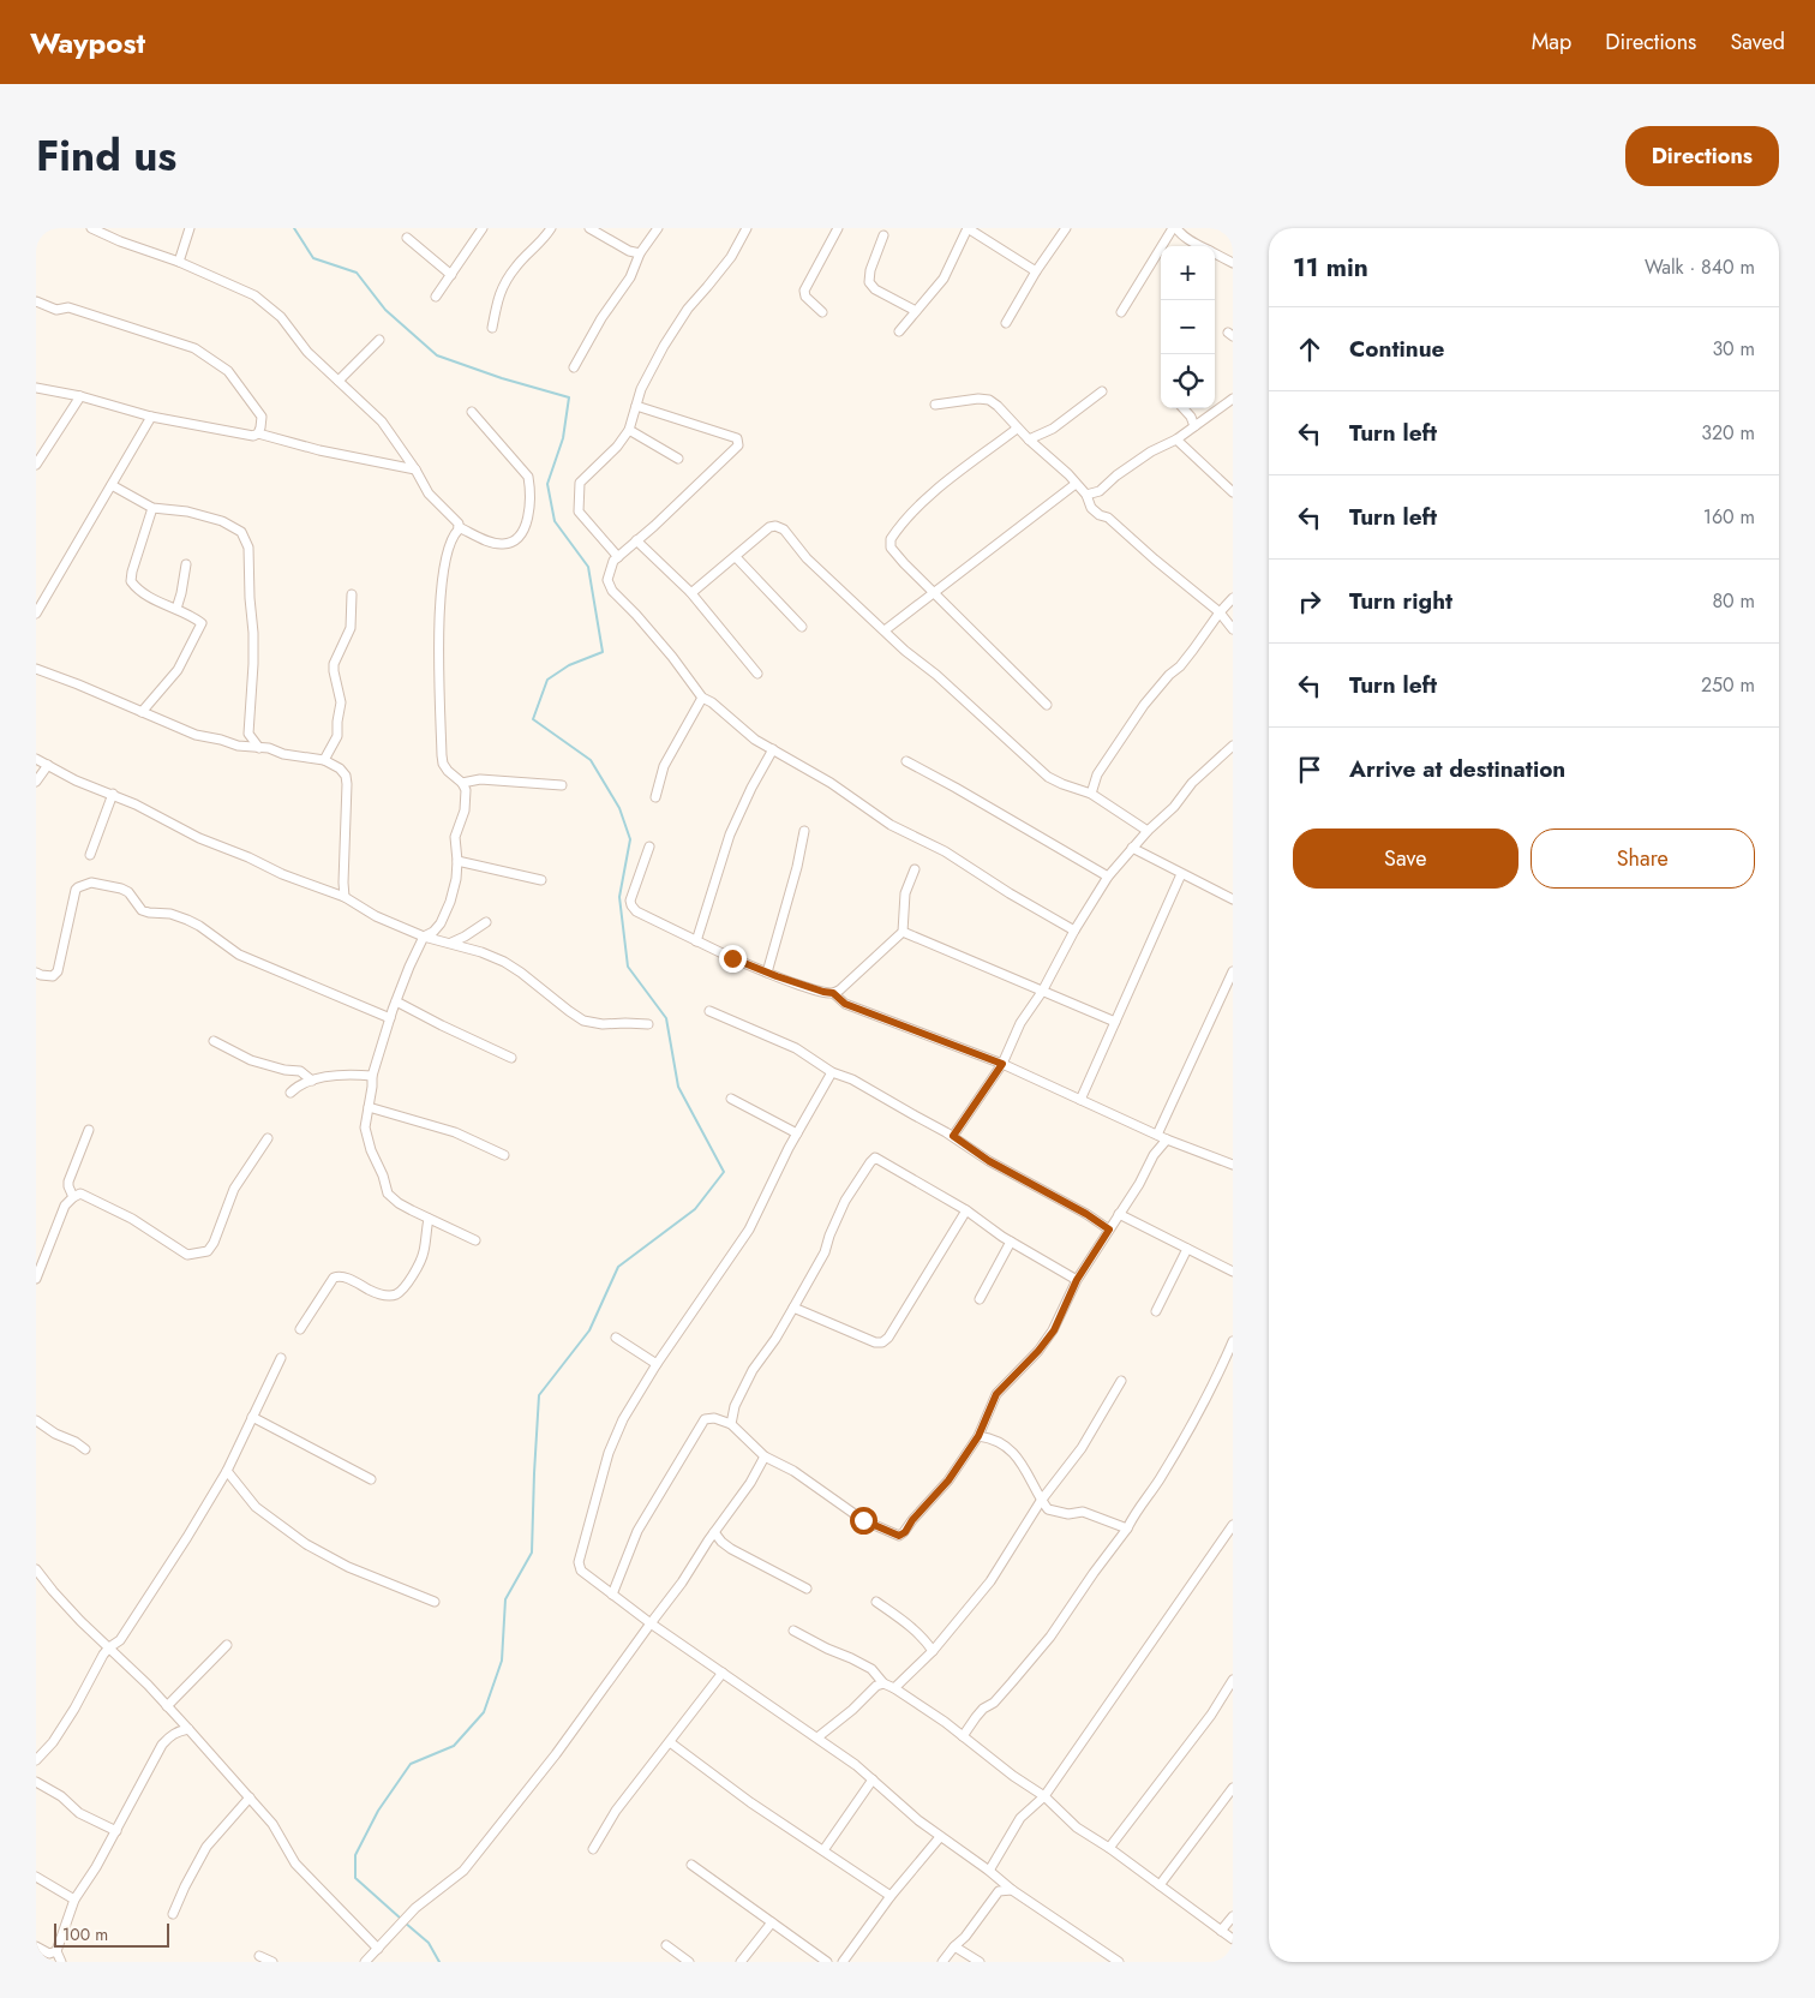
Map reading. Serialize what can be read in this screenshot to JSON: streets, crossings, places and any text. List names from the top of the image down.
{
  "scale_bar": "100 m",
  "page": {
    "header": "Waypost",
    "nav": ["Map", "Directions", "Saved"],
    "title": "Find us",
    "buttons": [
      "Directions",
      ["Save", "Share"]
    ],
    "heading": ["11 min", "Walk · 840 m"],
    "map_buttons": ["+", "−"],
    "list": [
      ["Continue", "30 m"],
      ["Turn left", "320 m"],
      ["Turn left", "160 m"],
      ["Turn right", "80 m"],
      ["Turn left", "250 m"],
      "Arrive at destination"
    ],
    "scale": "100 m"
  }
}
